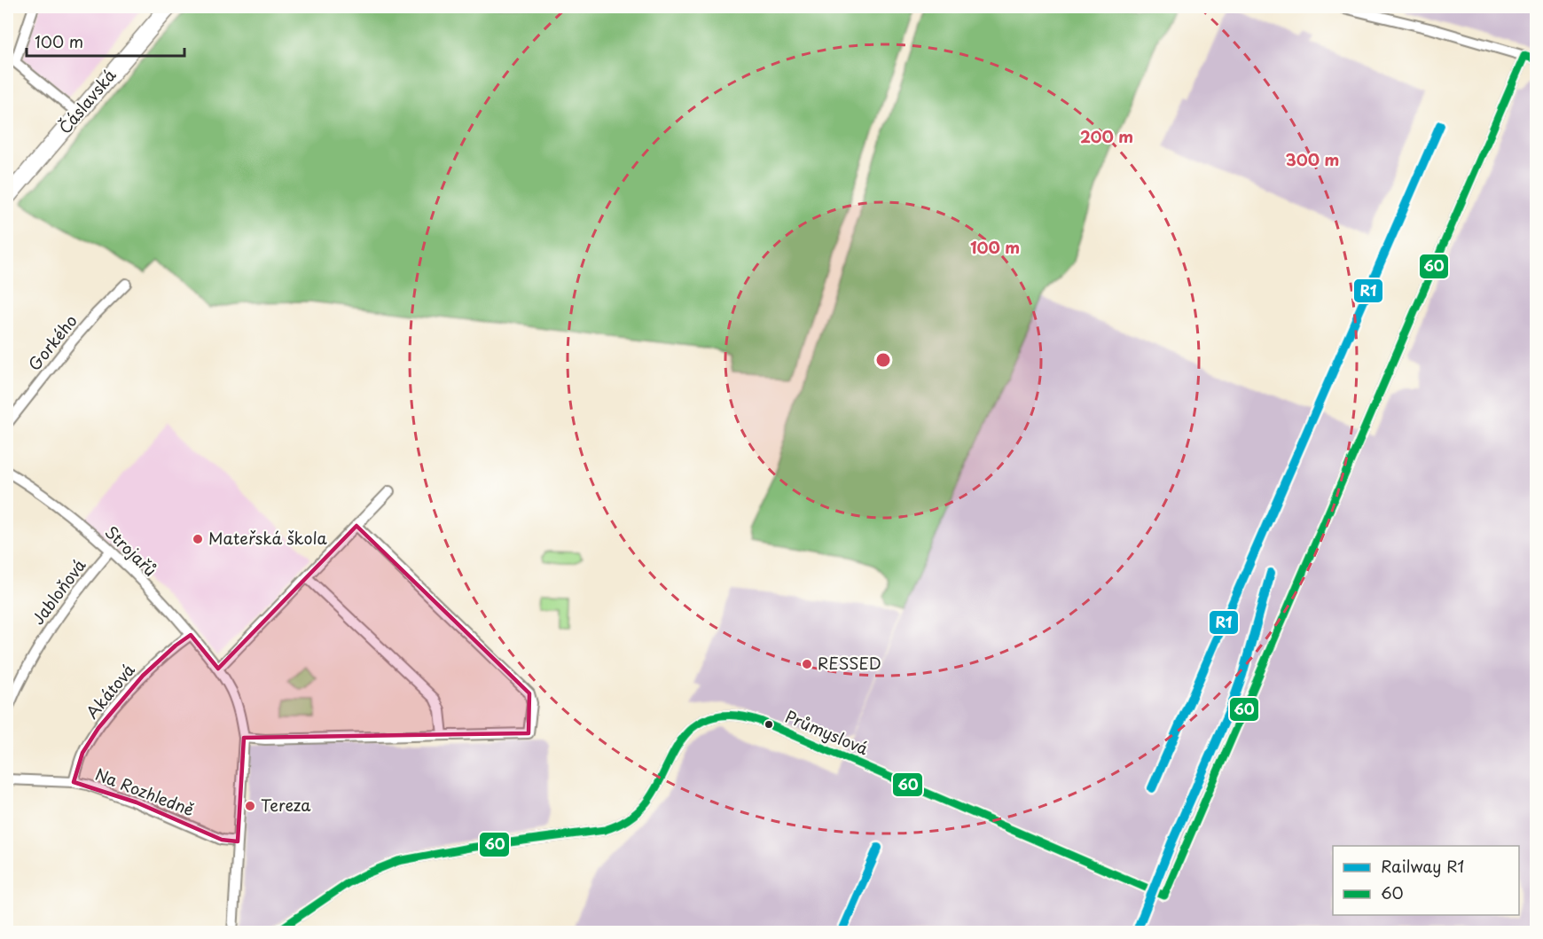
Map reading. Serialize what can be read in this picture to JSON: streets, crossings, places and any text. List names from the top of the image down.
{
  "streets": {
    "main road": ["Čáslavská"],
    "street": [
      "Gorkého",
      "Strojařů",
      "Jabloňová",
      "Akátová",
      "Průmyslová",
      "Na Rozhledně"
    ]
  },
  "crossings": [
    ["Strojařů", "Jabloňová"],
    ["Strojařů", "Akátová"],
    ["Strojařů", "Na Rozhledně"],
    ["Akátová", "Na Rozhledně"]
  ],
  "places": ["Mateřská škola", "RESSED", "Tereza"],
  "lines": ["transit line 60", "rail line R1"],
  "legend": ["Railway R1", "60"],
  "scale_bar": "100 m",
  "rings": ["200 m", "300 m", "100 m"]
}
